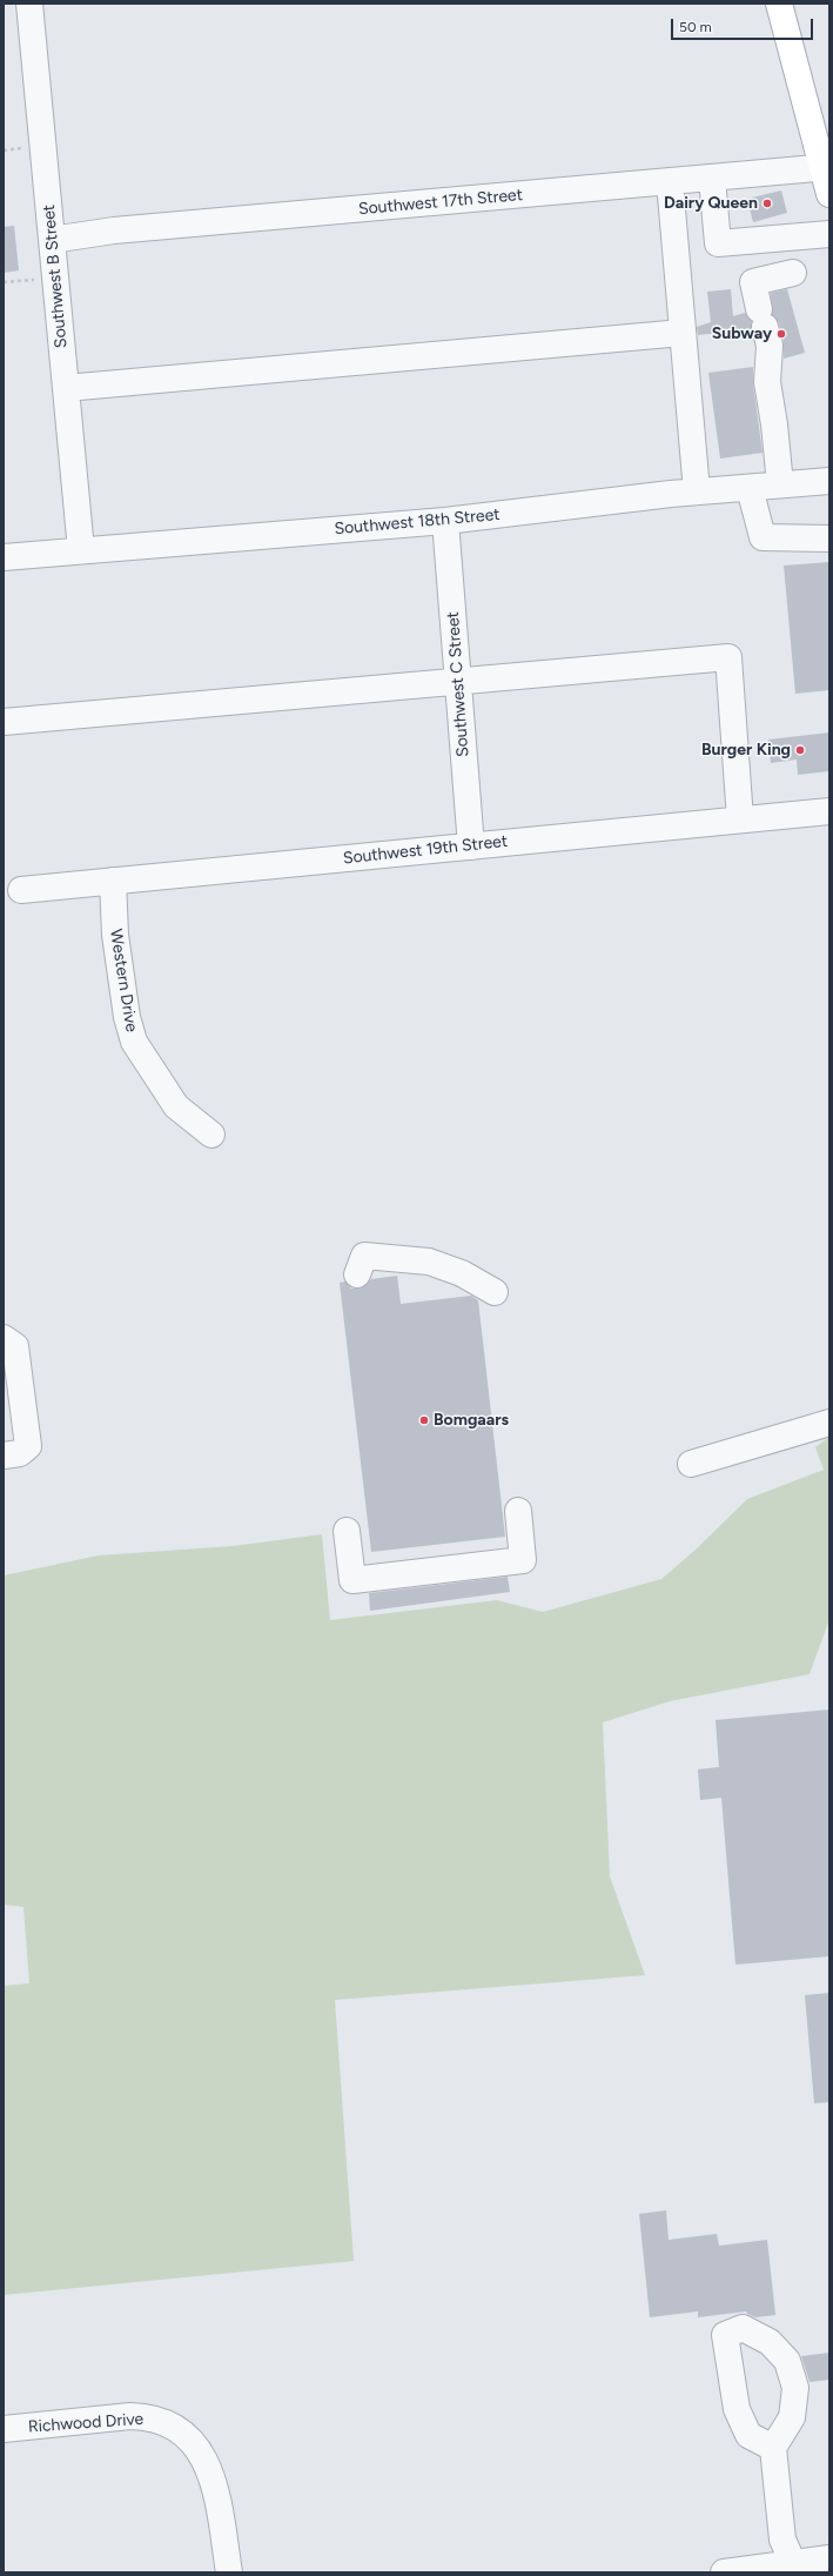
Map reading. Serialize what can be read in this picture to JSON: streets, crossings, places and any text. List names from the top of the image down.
{
  "streets": {
    "street": [
      "Southwest 17th Street",
      "Southwest B Street",
      "Southwest 18th Street",
      "Southwest C Street",
      "Southwest 19th Street",
      "Western Drive",
      "Richwood Drive"
    ]
  },
  "crossings": [
    ["Southwest 17th Street", "Southwest B Street"],
    ["Southwest B Street", "Southwest 18th Street"],
    ["Southwest 18th Street", "Southwest C Street"],
    ["Southwest C Street", "Southwest 19th Street"],
    ["Southwest 19th Street", "Western Drive"]
  ],
  "places": [
    "Dairy Queen",
    "Subway",
    "Burger King",
    "Bomgaars"
  ],
  "scale_bar": "50 m"
}
